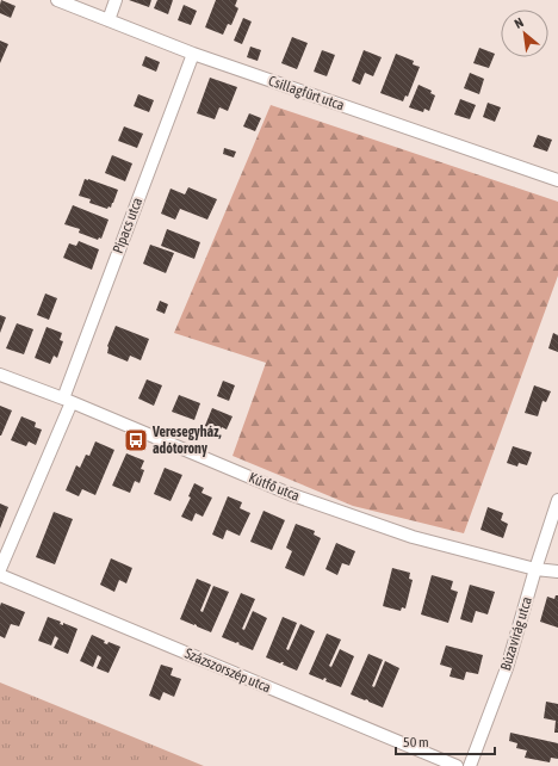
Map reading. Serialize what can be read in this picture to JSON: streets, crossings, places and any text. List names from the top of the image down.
{
  "streets": {
    "street": [
      "Csillagfürt utca",
      "Pipacs utca",
      "Kútfő utca",
      "Búzavirág utca",
      "Százszorszép utca"
    ]
  },
  "crossings": [
    ["Csillagfürt utca", "Pipacs utca"],
    ["Pipacs utca", "Kútfő utca"],
    ["Kútfő utca", "Búzavirág utca"]
  ],
  "places": {
    "bus stop": ["Veresegyház, adótorony"]
  },
  "scale_bar": "50 m",
  "north": "top left"
}
